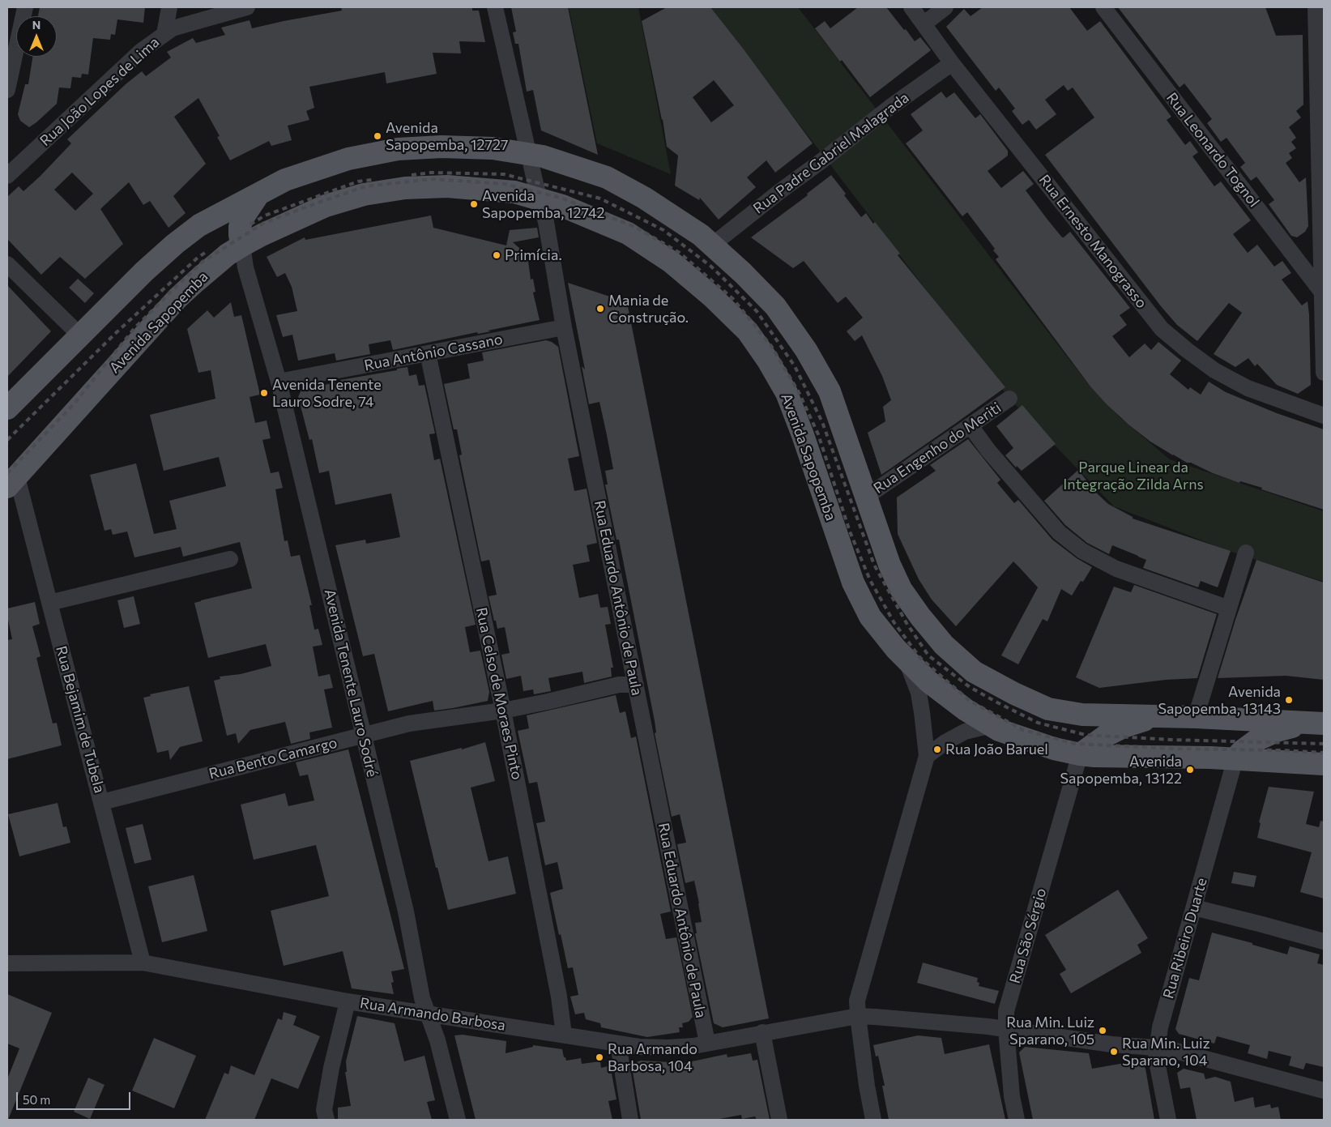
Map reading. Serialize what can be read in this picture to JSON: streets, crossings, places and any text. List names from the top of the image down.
{
  "streets": {
    "main road": ["Avenida Sapopemba"],
    "street": [
      "Rua João Lopes de Lima",
      "Rua Leonardo Tognol",
      "Rua Padre Gabriel Malagrada",
      "Rua Ernesto Manograsso",
      "Rua Antônio Cassano",
      "Rua Engenho do Meriti",
      "Rua Eduardo Antônio de Paula",
      "Avenida Tenente Lauro Sodré",
      "Rua Celso de Moraes Pinto",
      "Rua Bejamim de Tubela",
      "Rua Bento Camargo",
      "Rua São Sérgio",
      "Rua Ribeiro Duarte",
      "Rua Armando Barbosa"
    ]
  },
  "crossings": [
    ["Rua Padre Gabriel Malagrada", "Rua Ernesto Manograsso"],
    ["Avenida Sapopemba", "Rua Eduardo Antônio de Paula"],
    ["Avenida Sapopemba", "Avenida Tenente Lauro Sodré"],
    ["Avenida Sapopemba", "Rua Bejamim de Tubela"],
    ["Avenida Sapopemba", "Rua São Sérgio"],
    ["Avenida Sapopemba", "Rua Ribeiro Duarte"],
    ["Rua Antônio Cassano", "Rua Eduardo Antônio de Paula"],
    ["Rua Antônio Cassano", "Avenida Tenente Lauro Sodré"],
    ["Rua Antônio Cassano", "Rua Celso de Moraes Pinto"],
    ["Rua Eduardo Antônio de Paula", "Rua Bento Camargo"],
    ["Rua Eduardo Antônio de Paula", "Rua Armando Barbosa"],
    ["Avenida Tenente Lauro Sodré", "Rua Bento Camargo"],
    ["Avenida Tenente Lauro Sodré", "Rua Armando Barbosa"],
    ["Rua Celso de Moraes Pinto", "Rua Bento Camargo"],
    ["Rua Celso de Moraes Pinto", "Rua Armando Barbosa"],
    ["Rua Bejamim de Tubela", "Rua Bento Camargo"],
    ["Rua Bejamim de Tubela", "Rua Armando Barbosa"],
    ["Rua São Sérgio", "Rua Armando Barbosa"],
    ["Rua Ribeiro Duarte", "Rua Armando Barbosa"]
  ],
  "parks": ["Parque Linear da Integração Zilda Arns"],
  "places": [
    "Avenida Sapopemba, 12727",
    "Avenida Sapopemba, 12742",
    "Primícia.",
    "Mania de Construção.",
    "Avenida Tenente Lauro Sodre, 74",
    "Avenida Sapopemba, 13143",
    "Rua João Baruel",
    "Avenida Sapopemba, 13122",
    "Rua Min. Luiz Sparano, 105",
    "Rua Min. Luiz Sparano, 104",
    "Rua Armando Barbosa, 104"
  ],
  "scale_bar": "50 m",
  "north": "top"
}
